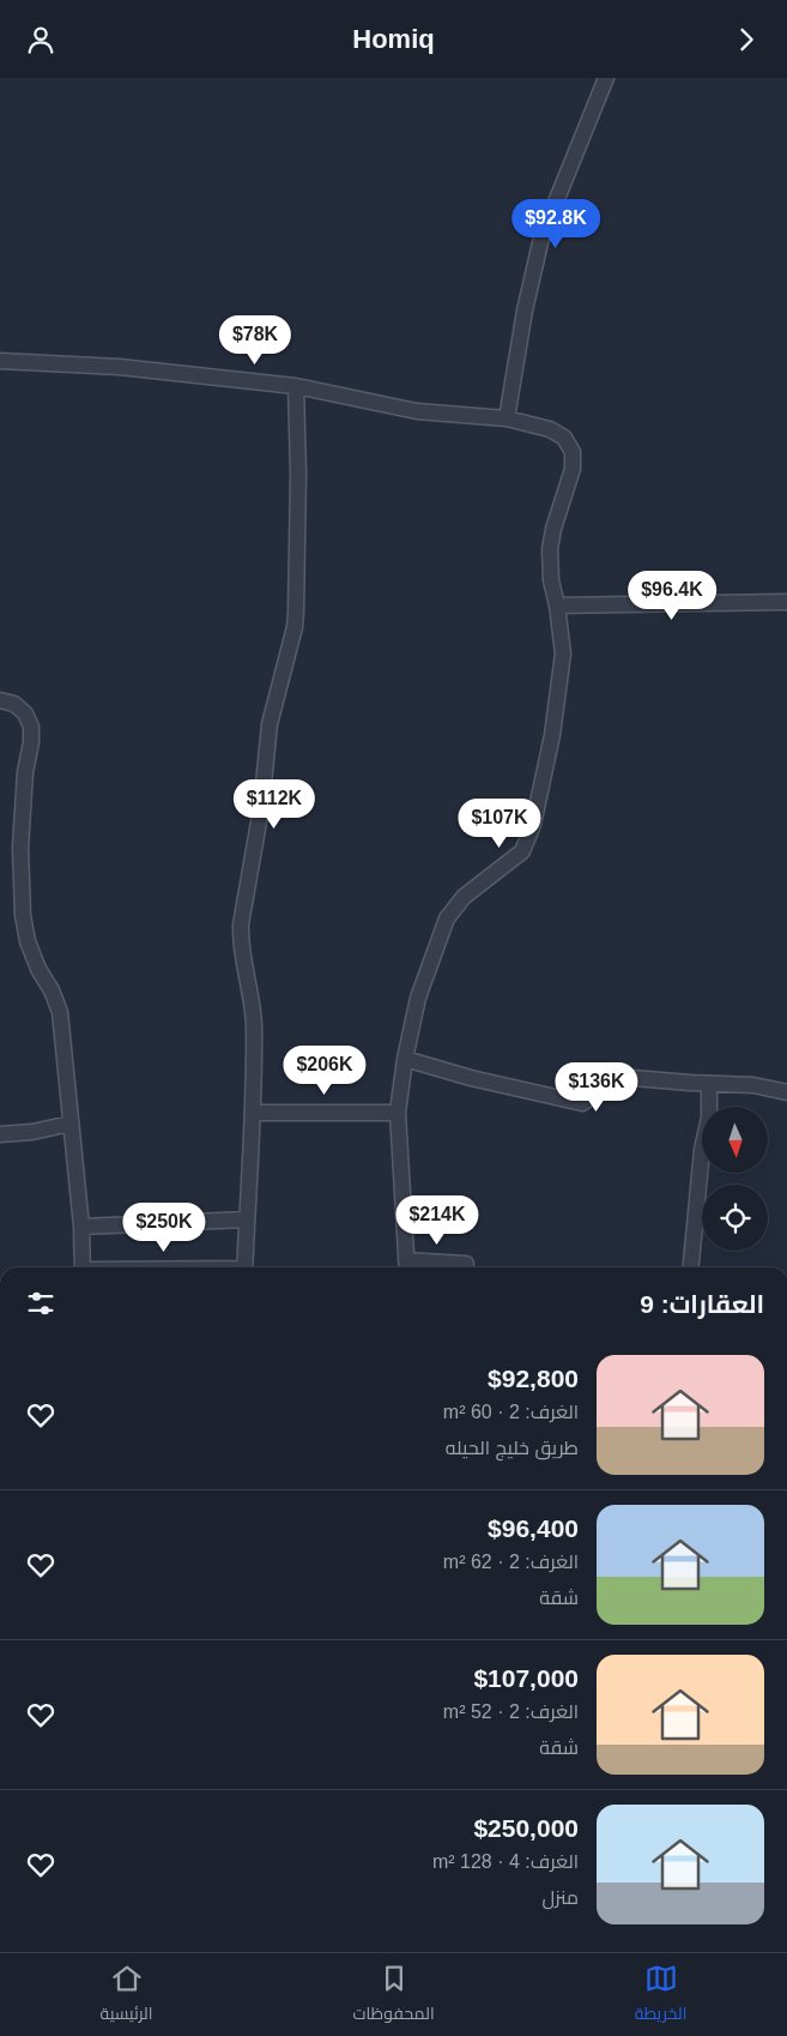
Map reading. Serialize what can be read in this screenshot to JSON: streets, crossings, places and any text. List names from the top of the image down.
{
  "north": "bottom",
  "page": {
    "header": "Homiq",
    "price": [
      "$92.8K",
      "$78K",
      "$96.4K",
      "$112K",
      "$107K",
      "$206K",
      "$136K",
      "$214K",
      "$250K"
    ],
    "heading": "العقارات: 9",
    "list": [
      {
        "name": "$92,800",
        "note": "الغرف: 2 · 60 m² · طريق خليج الحيله"
      },
      {
        "name": "$96,400",
        "note": "الغرف: 2 · 62 m² · شقة"
      },
      {
        "name": "$107,000",
        "note": "الغرف: 2 · 52 m² · شقة"
      },
      {
        "name": "$250,000",
        "note": "الغرف: 4 · 128 m² · منزل"
      }
    ],
    "tabs": ["الخريطة", "المحفوظات", "الرئيسية"]
  }
}
